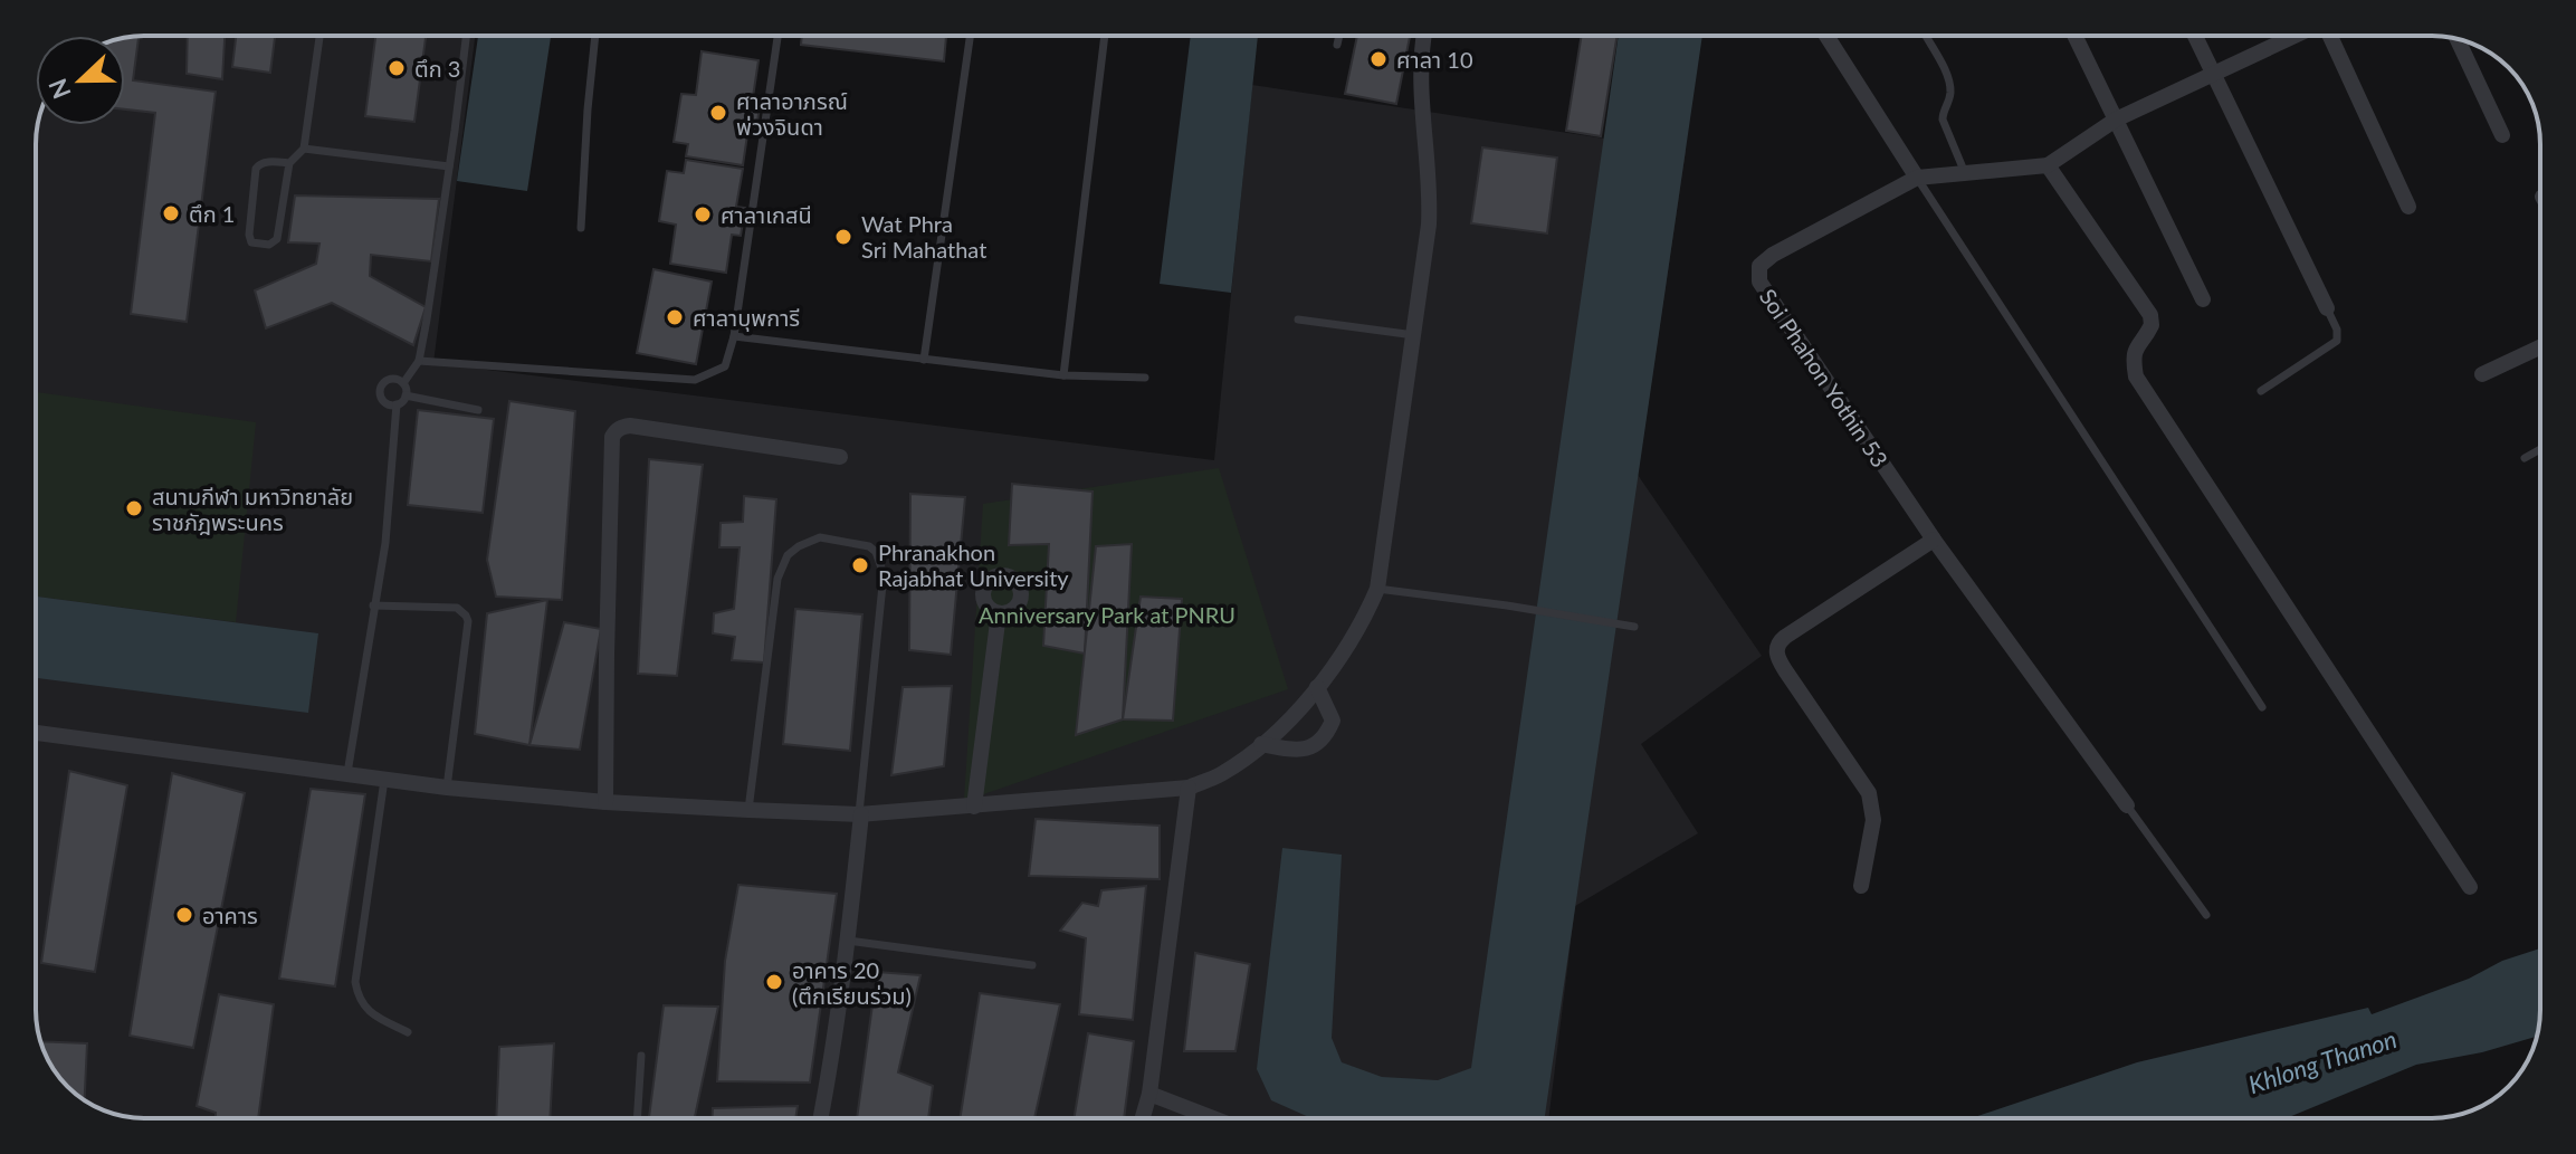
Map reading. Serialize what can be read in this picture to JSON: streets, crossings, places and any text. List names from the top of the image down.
{
  "streets": {
    "street": ["Soi Phahon Yothin 53"]
  },
  "water": ["Khlong Thanon"],
  "parks": ["Anniversary Park at PNRU"],
  "places": [
    "ศาลา 10",
    "ตึก 3",
    "ศาลาอาภรณ์ พ่วงจินดา",
    "ตึก 1",
    "ศาลาเกสนี",
    "Wat Phra Sri Mahathat",
    "ศาลาบุพการี",
    "สนามกีฬา มหาวิทยาลัย ราชภัฎพระนคร",
    "Phranakhon Rajabhat University",
    "อาคาร",
    "อาคาร 20 (ตึกเรียนร่วม)"
  ],
  "north": "left"
}
